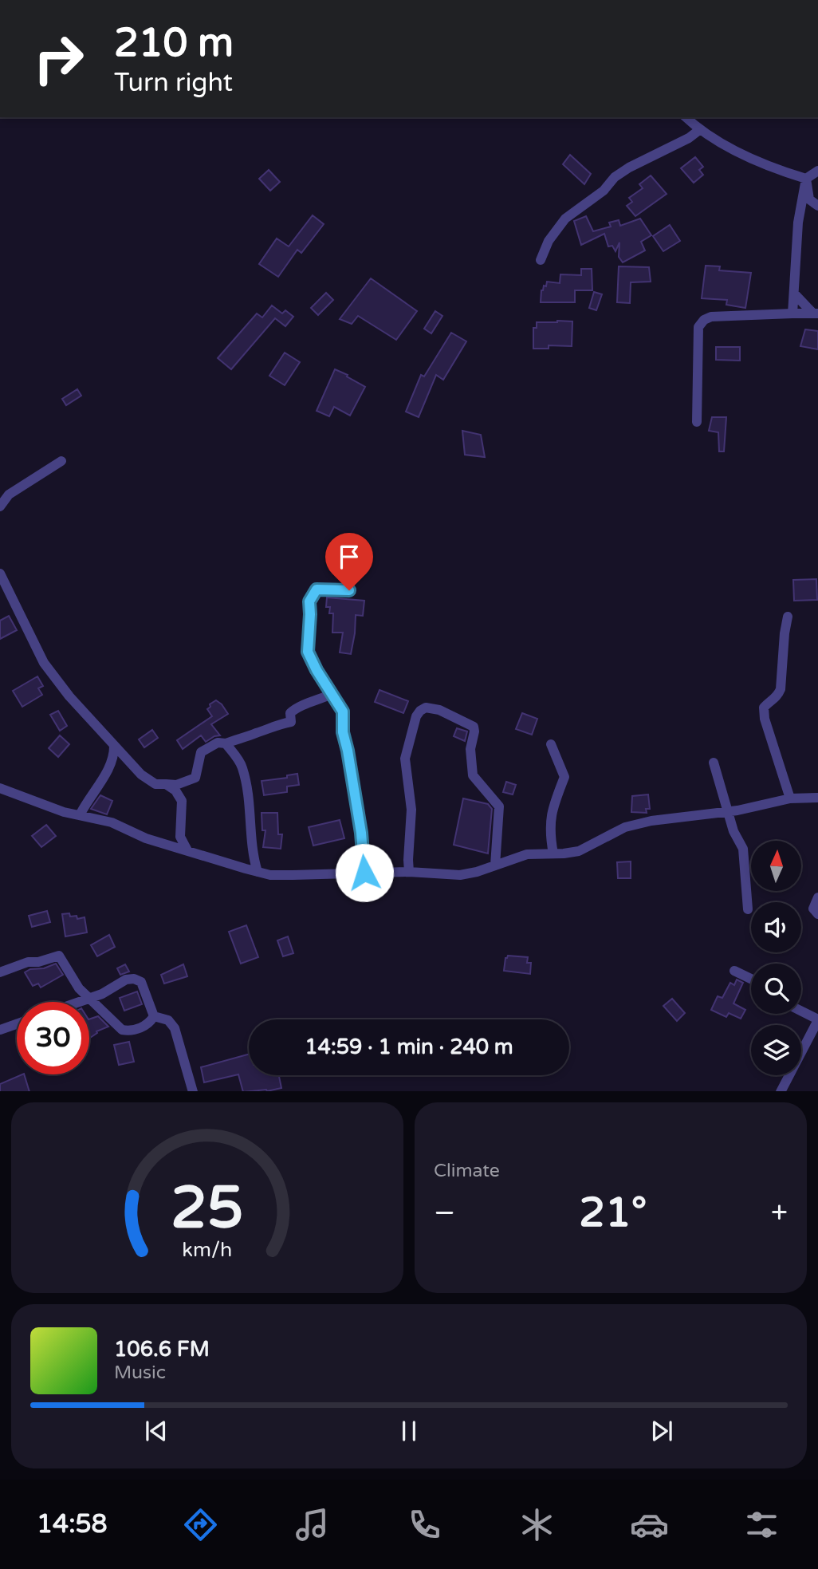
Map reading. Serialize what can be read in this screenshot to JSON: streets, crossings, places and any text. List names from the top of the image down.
{
  "north": "top",
  "page": {
    "turn": ["210 m", "Turn right"],
    "limit": "30",
    "trip": "14:59 · 1 min · 240 m",
    "tile": "Climate",
    "heat": ["−", "21°", "+"],
    "song": ["106.6 FM", "Music"],
    "tabs": "14:58",
    "gauge": ["25", "km/h"]
  }
}
